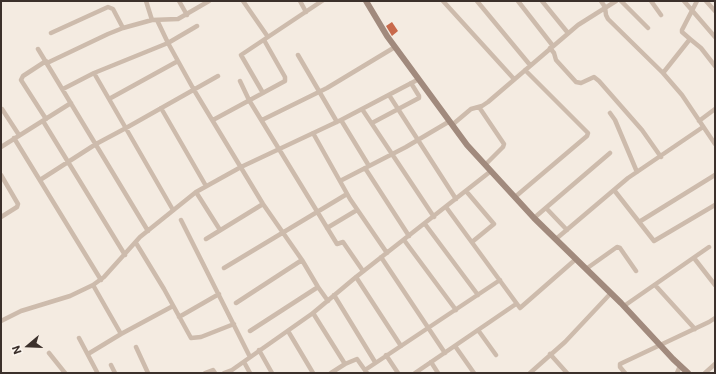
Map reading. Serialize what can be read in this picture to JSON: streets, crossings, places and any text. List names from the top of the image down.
{
  "north": "left"
}
